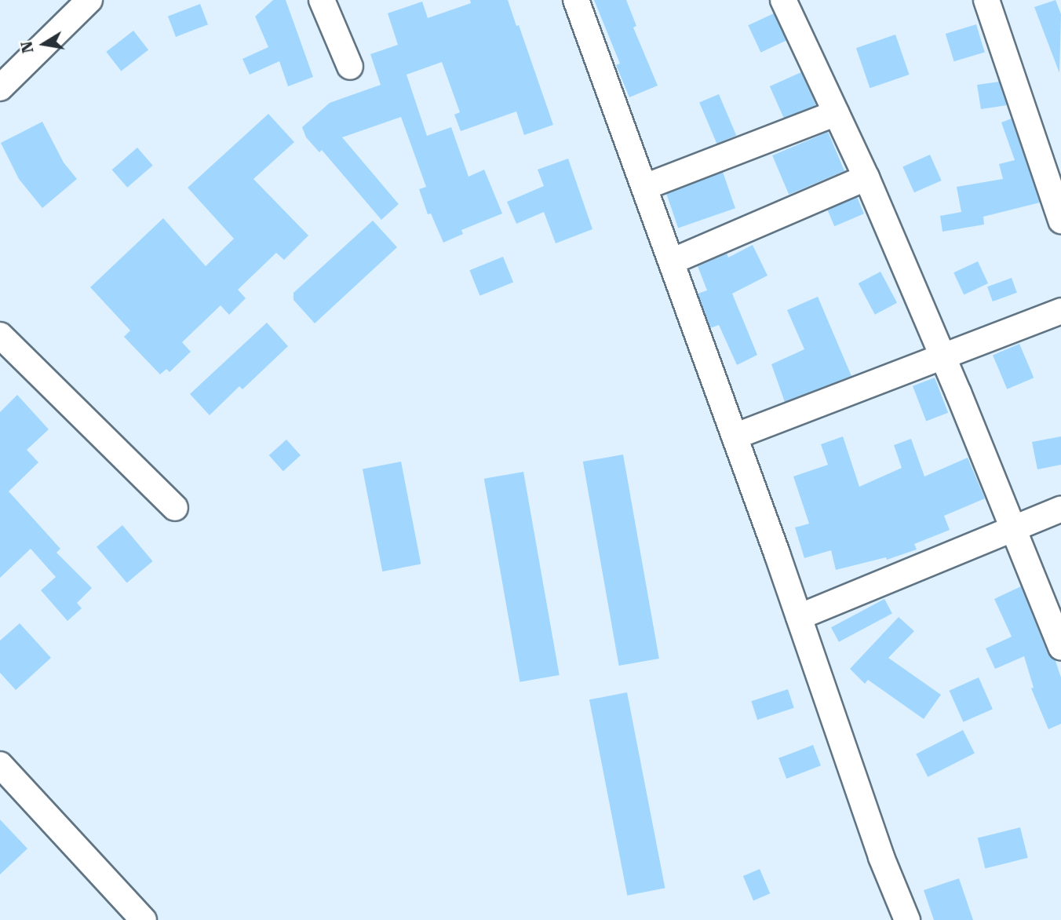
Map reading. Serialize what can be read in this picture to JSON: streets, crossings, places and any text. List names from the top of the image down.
{
  "north": "left"
}
